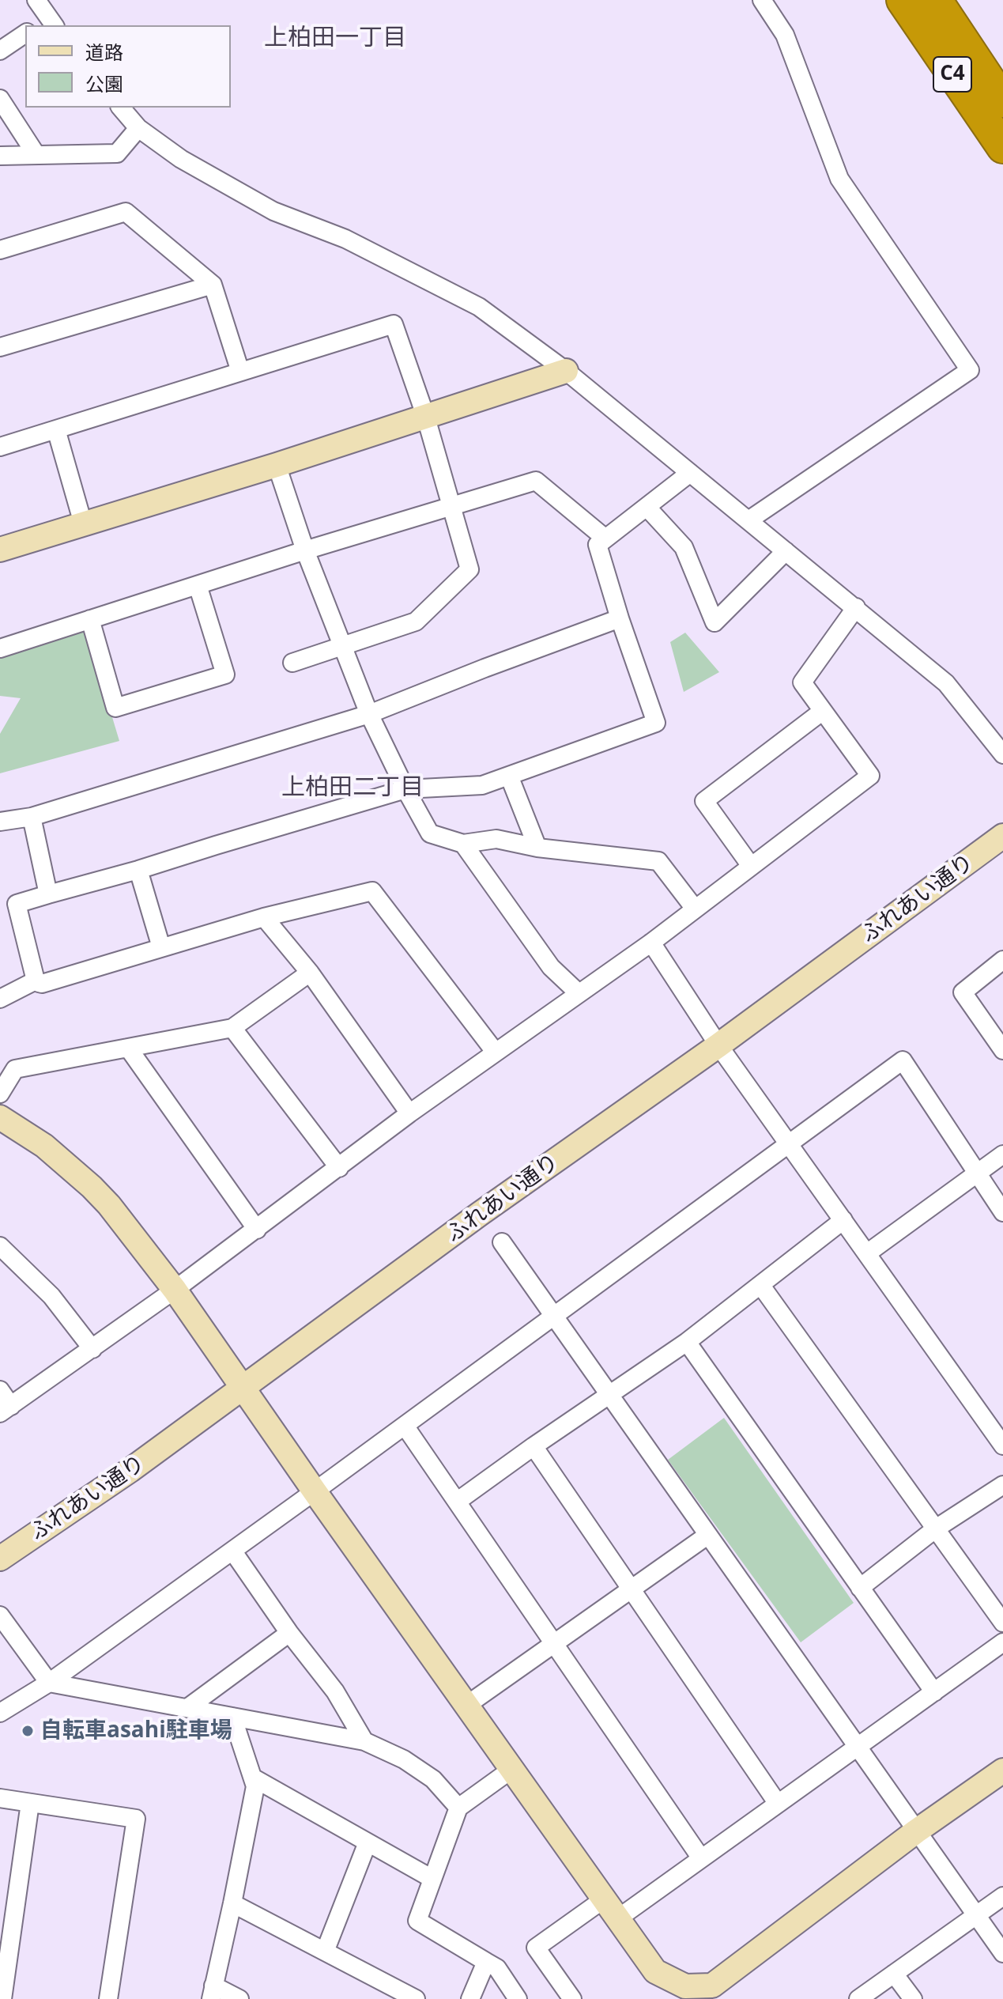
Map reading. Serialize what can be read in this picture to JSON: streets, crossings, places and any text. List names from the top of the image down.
{
  "streets": {
    "highway": ["C4"],
    "street": ["ふれあい通り"]
  },
  "districts": ["上柏田一丁目", "上柏田二丁目"],
  "places": ["自転車asahi駐車場"],
  "legend": ["道路", "公園"]
}
